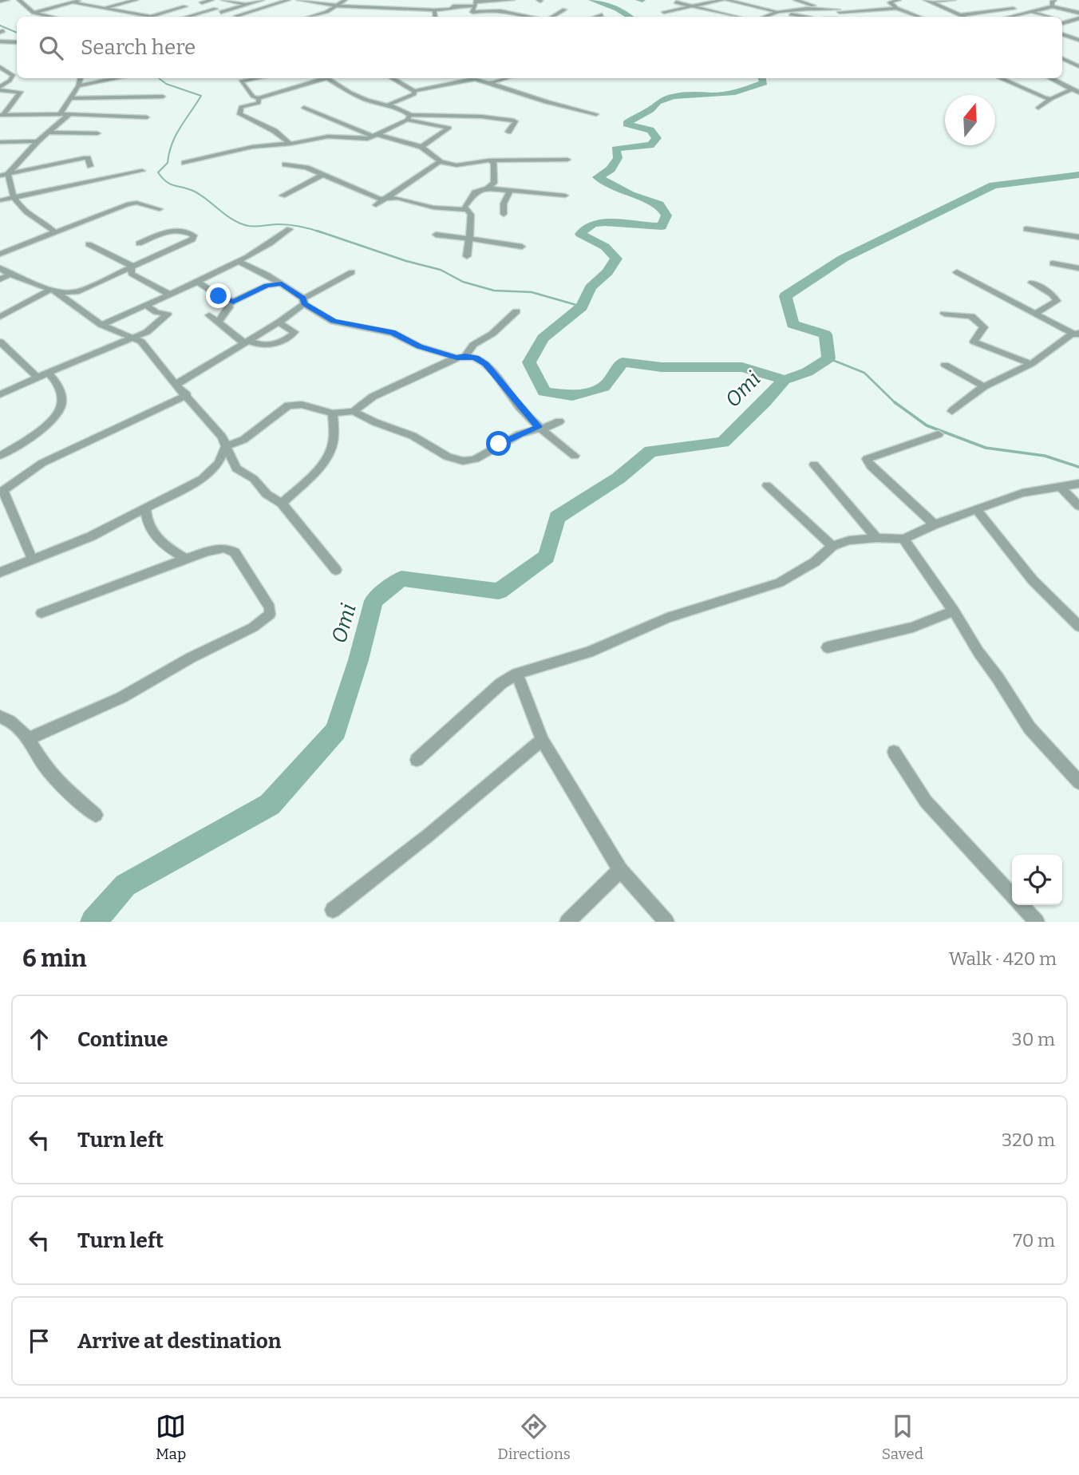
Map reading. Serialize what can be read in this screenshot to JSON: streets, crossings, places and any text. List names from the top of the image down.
{
  "water": ["Omi"],
  "north": "top",
  "page": {
    "search": "Search here",
    "heading": ["6 min", "Walk · 420 m"],
    "list": [
      ["Continue", "30 m"],
      ["Turn left", "320 m"],
      ["Turn left", "70 m"],
      "Arrive at destination"
    ],
    "nav": ["Map", "Directions", "Saved"]
  }
}
